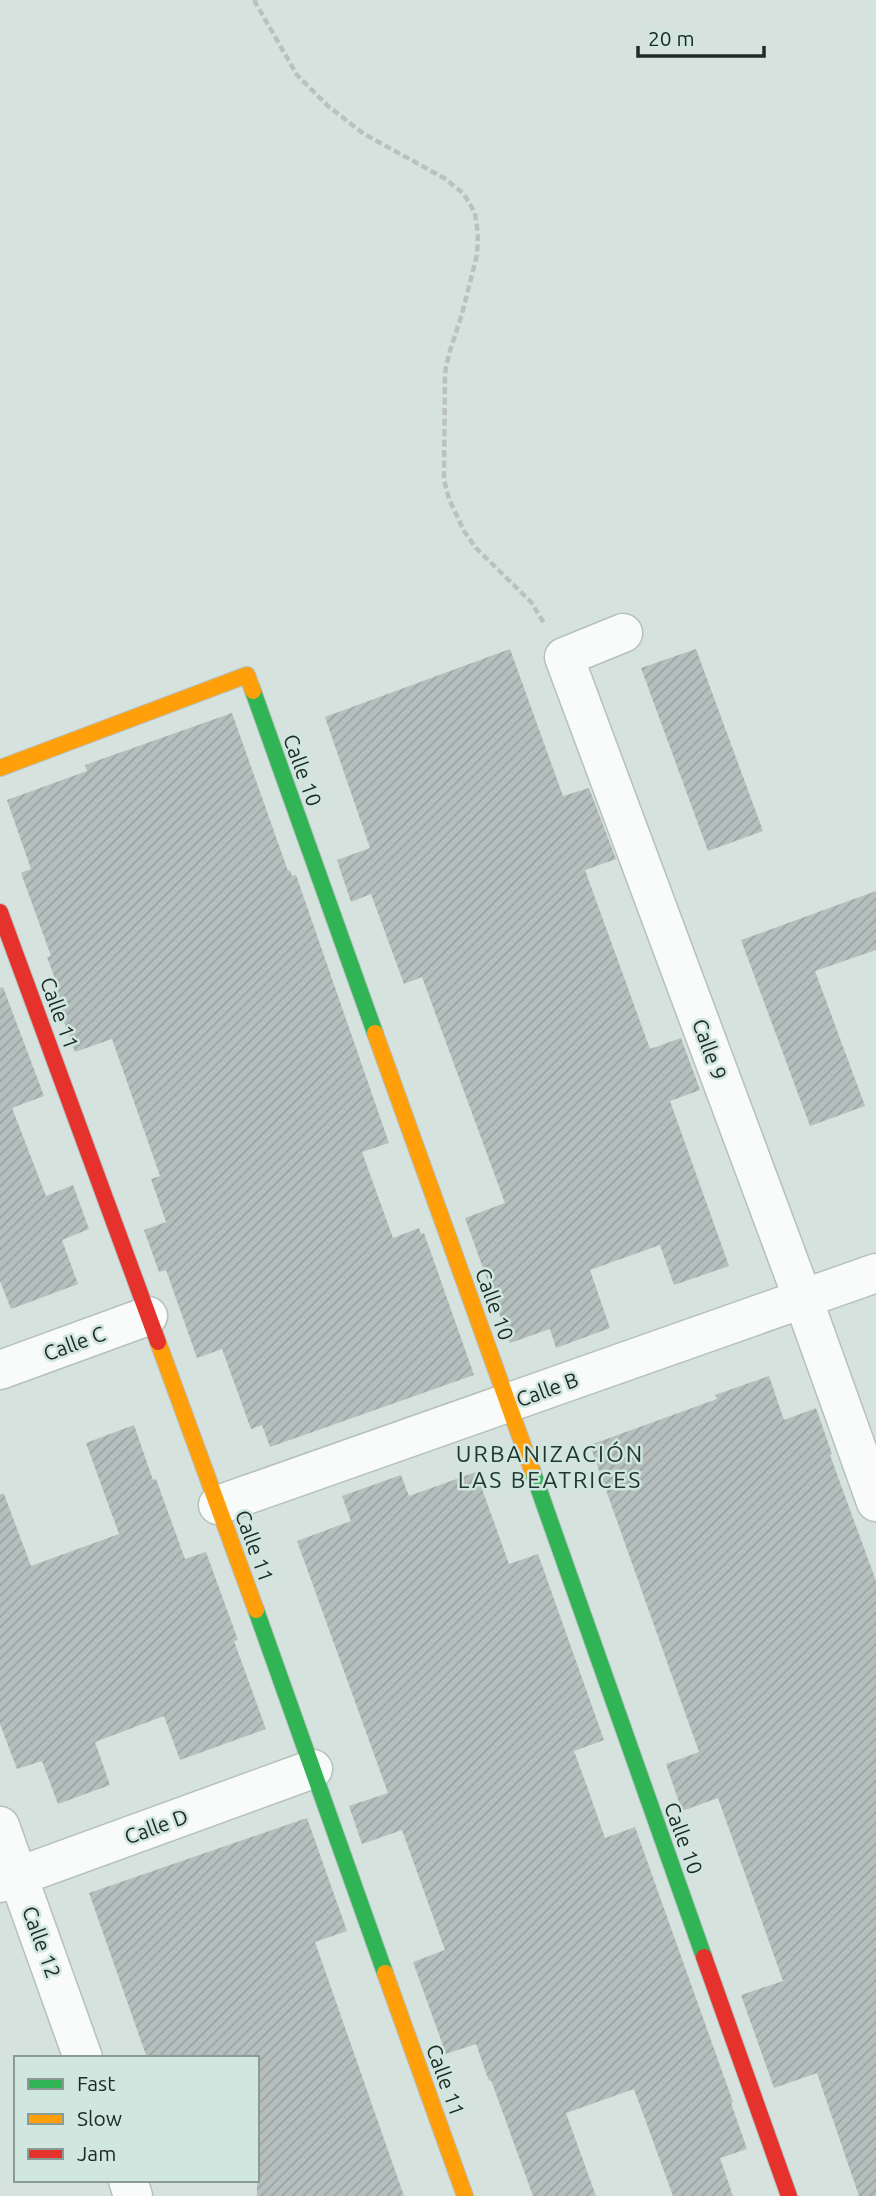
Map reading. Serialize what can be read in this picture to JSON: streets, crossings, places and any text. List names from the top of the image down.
{
  "streets": {
    "street": [
      "Calle 10",
      "Calle 11",
      "Calle 9",
      "Calle C",
      "Calle B",
      "Calle D",
      "Calle 12"
    ]
  },
  "crossings": [
    ["Calle 10", "Calle B"],
    ["Calle 11", "Calle C"],
    ["Calle 11", "Calle B"],
    ["Calle 11", "Calle D"],
    ["Calle 9", "Calle B"],
    ["Calle D", "Calle 12"]
  ],
  "districts": ["URBANIZACIÓN LAS BEATRICES"],
  "legend": ["Fast", "Slow", "Jam"],
  "scale_bar": "20 m"
}
